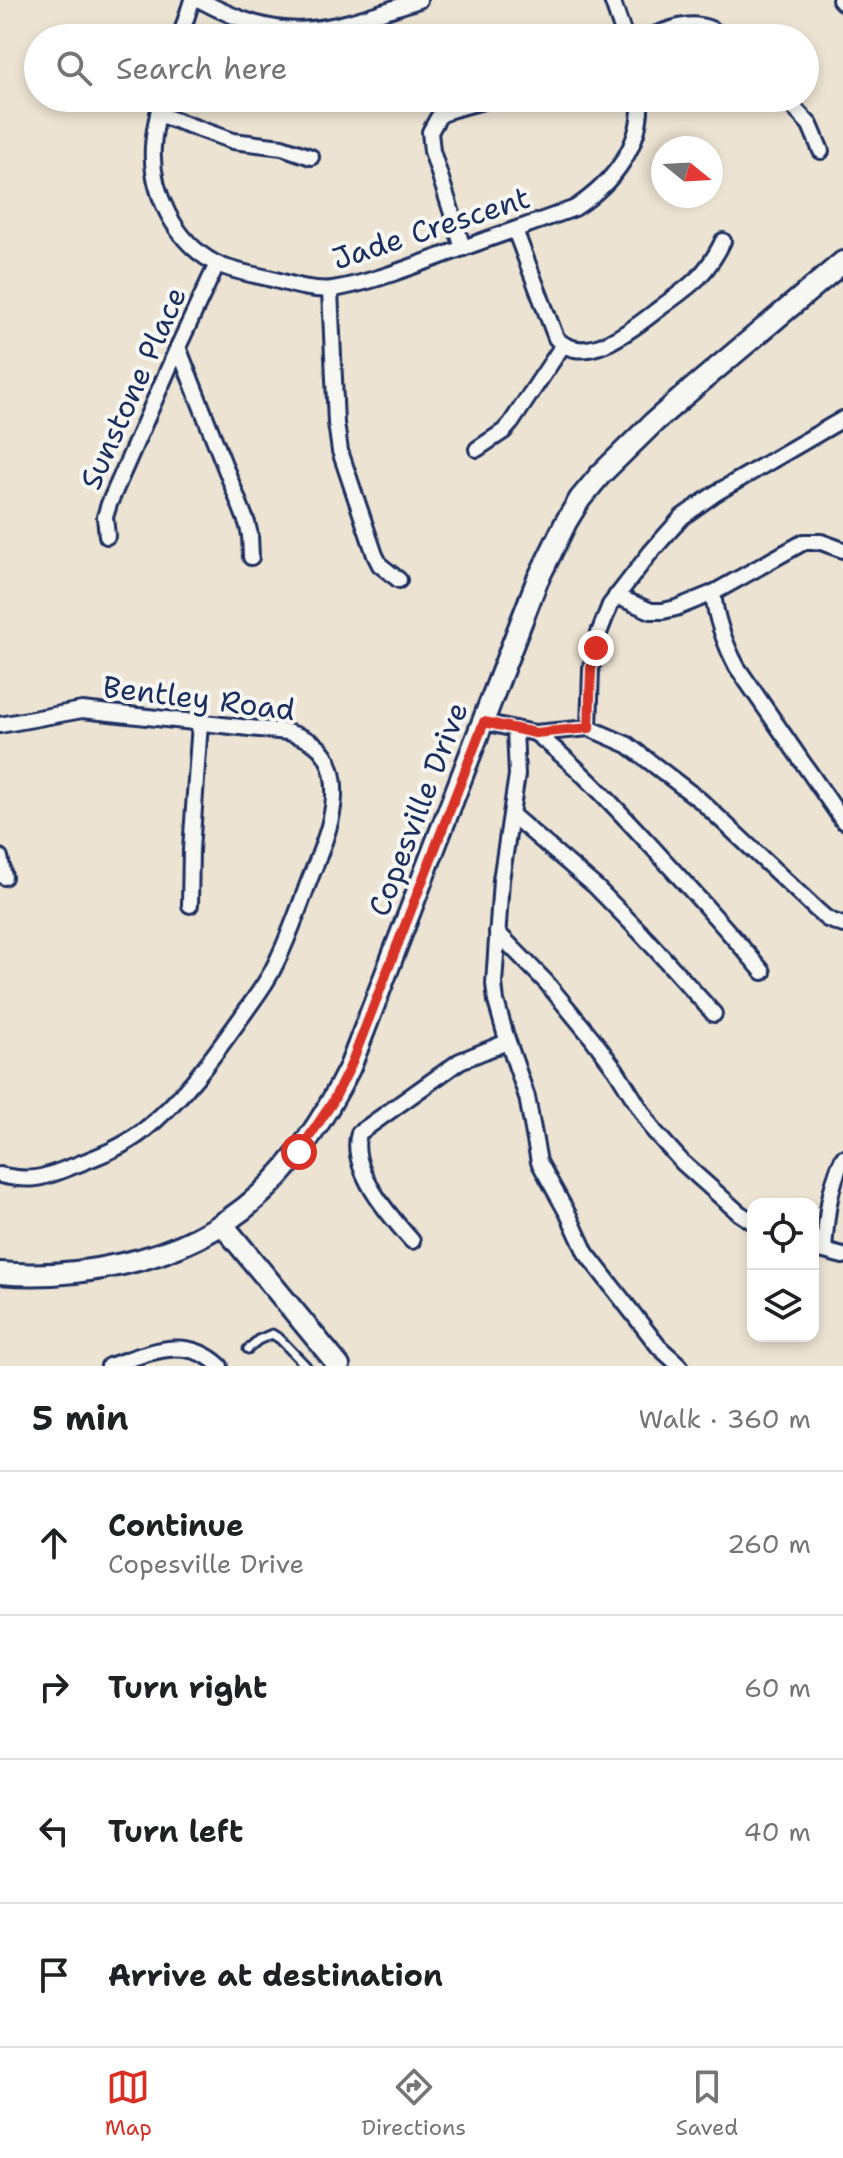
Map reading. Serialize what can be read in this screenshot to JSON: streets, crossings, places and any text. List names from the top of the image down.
{
  "streets": {
    "street": [
      "Jade Crescent",
      "Sunstone Place",
      "Bentley Road",
      "Copesville Drive"
    ]
  },
  "crossings": [
    ["Jade Crescent", "Sunstone Place"]
  ],
  "north": "right",
  "page": {
    "search": "Search here",
    "heading": ["5 min", "Walk · 360 m"],
    "list": [
      ["Continue", "Copesville Drive", "260 m"],
      ["Turn right", "60 m"],
      ["Turn left", "40 m"],
      "Arrive at destination"
    ],
    "nav": ["Map", "Directions", "Saved"]
  }
}
